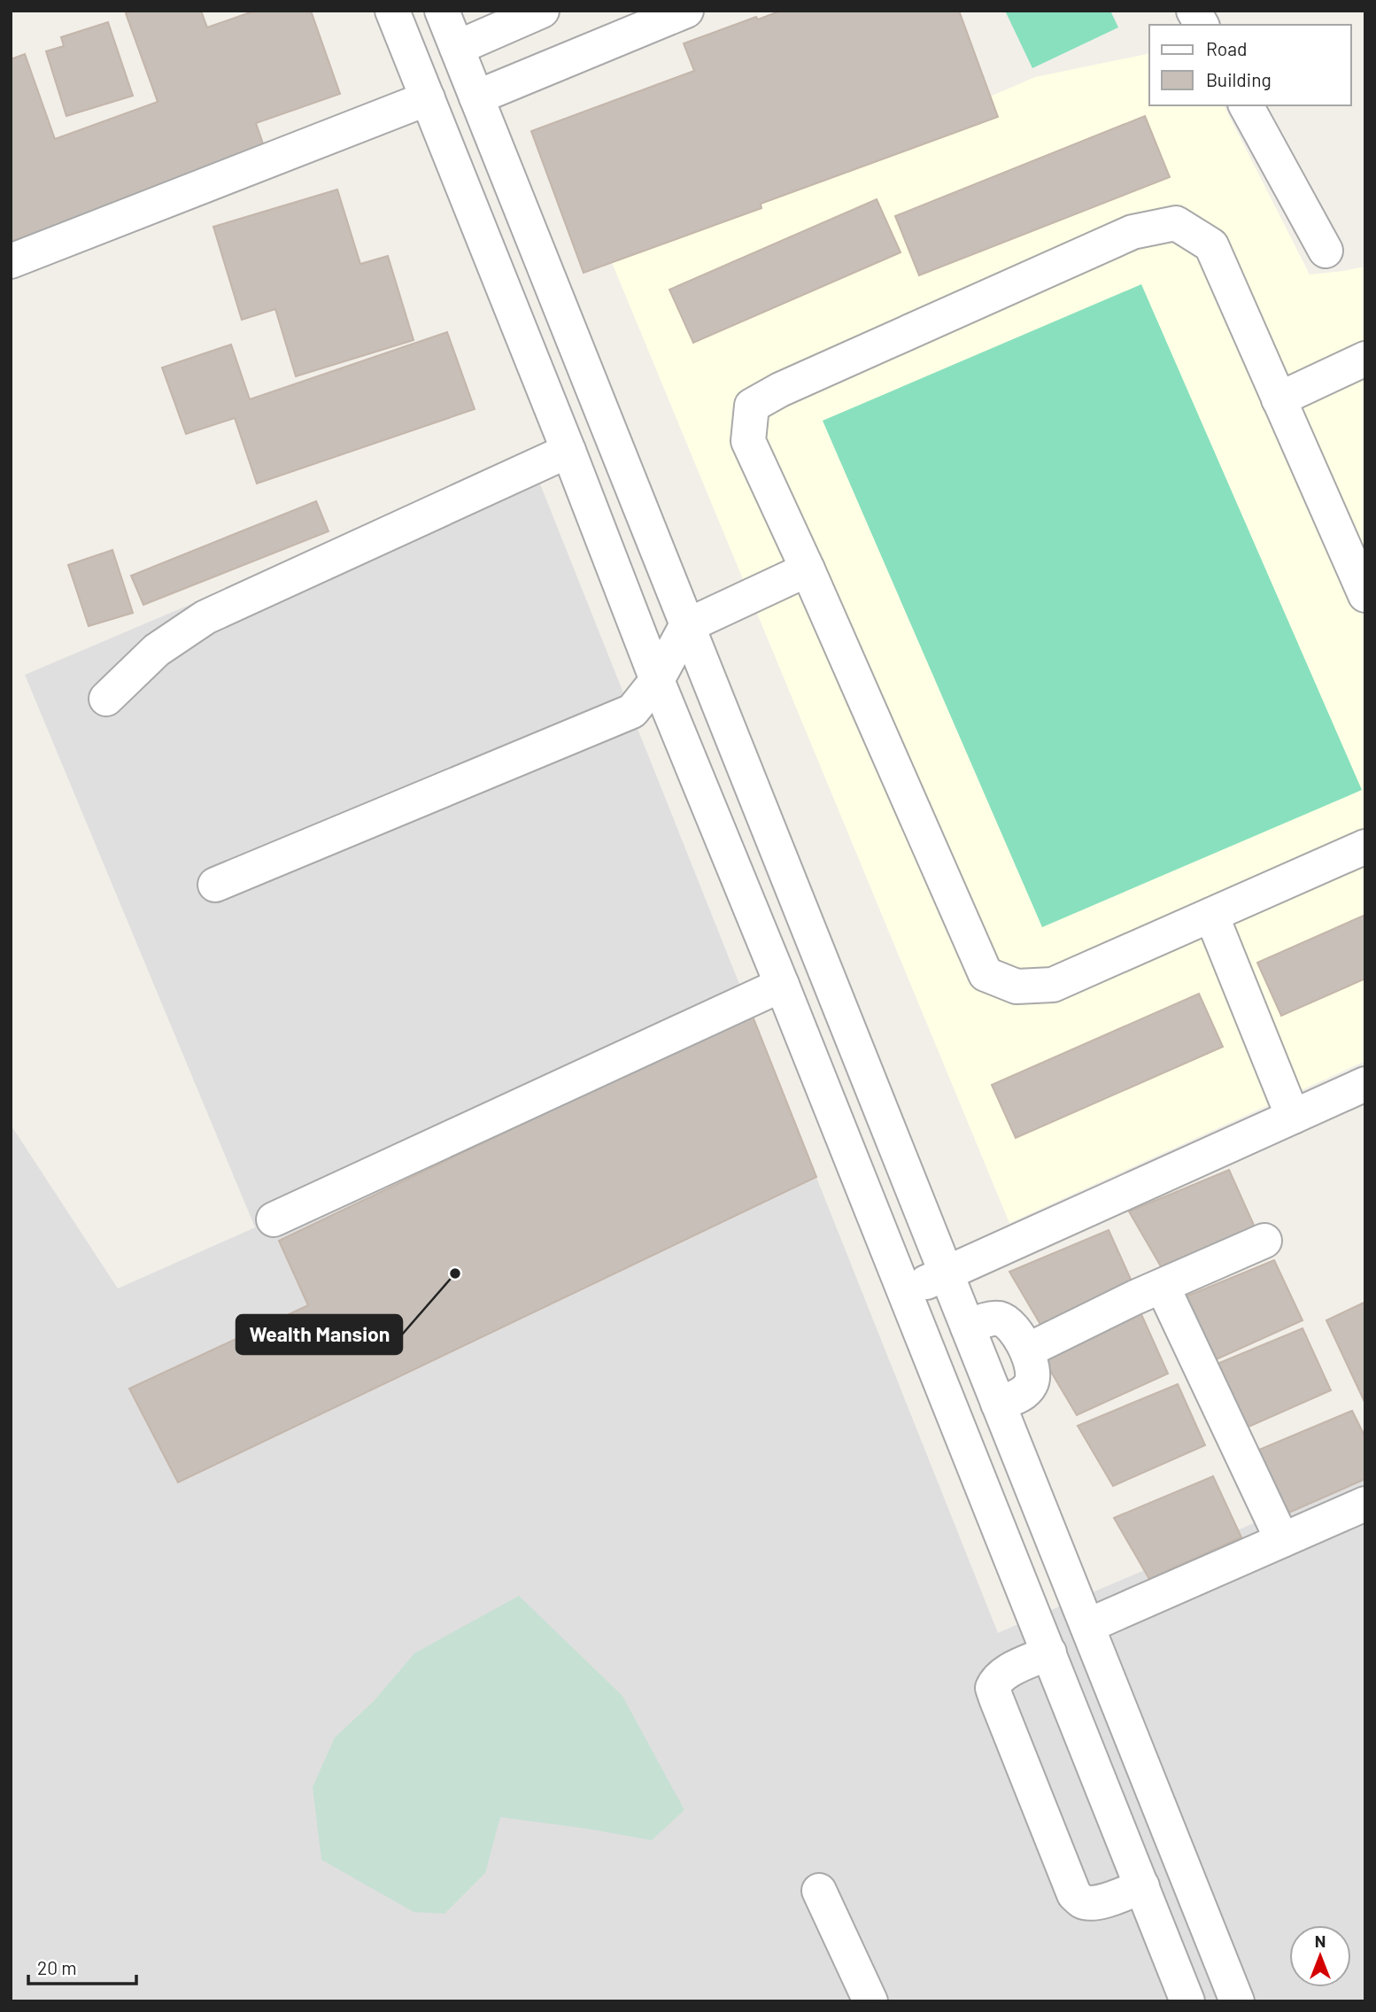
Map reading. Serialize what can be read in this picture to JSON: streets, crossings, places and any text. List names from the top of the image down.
{
  "places": ["Wealth Mansion"],
  "legend": ["Road", "Building"],
  "scale_bar": "20 m",
  "north": "top"
}
